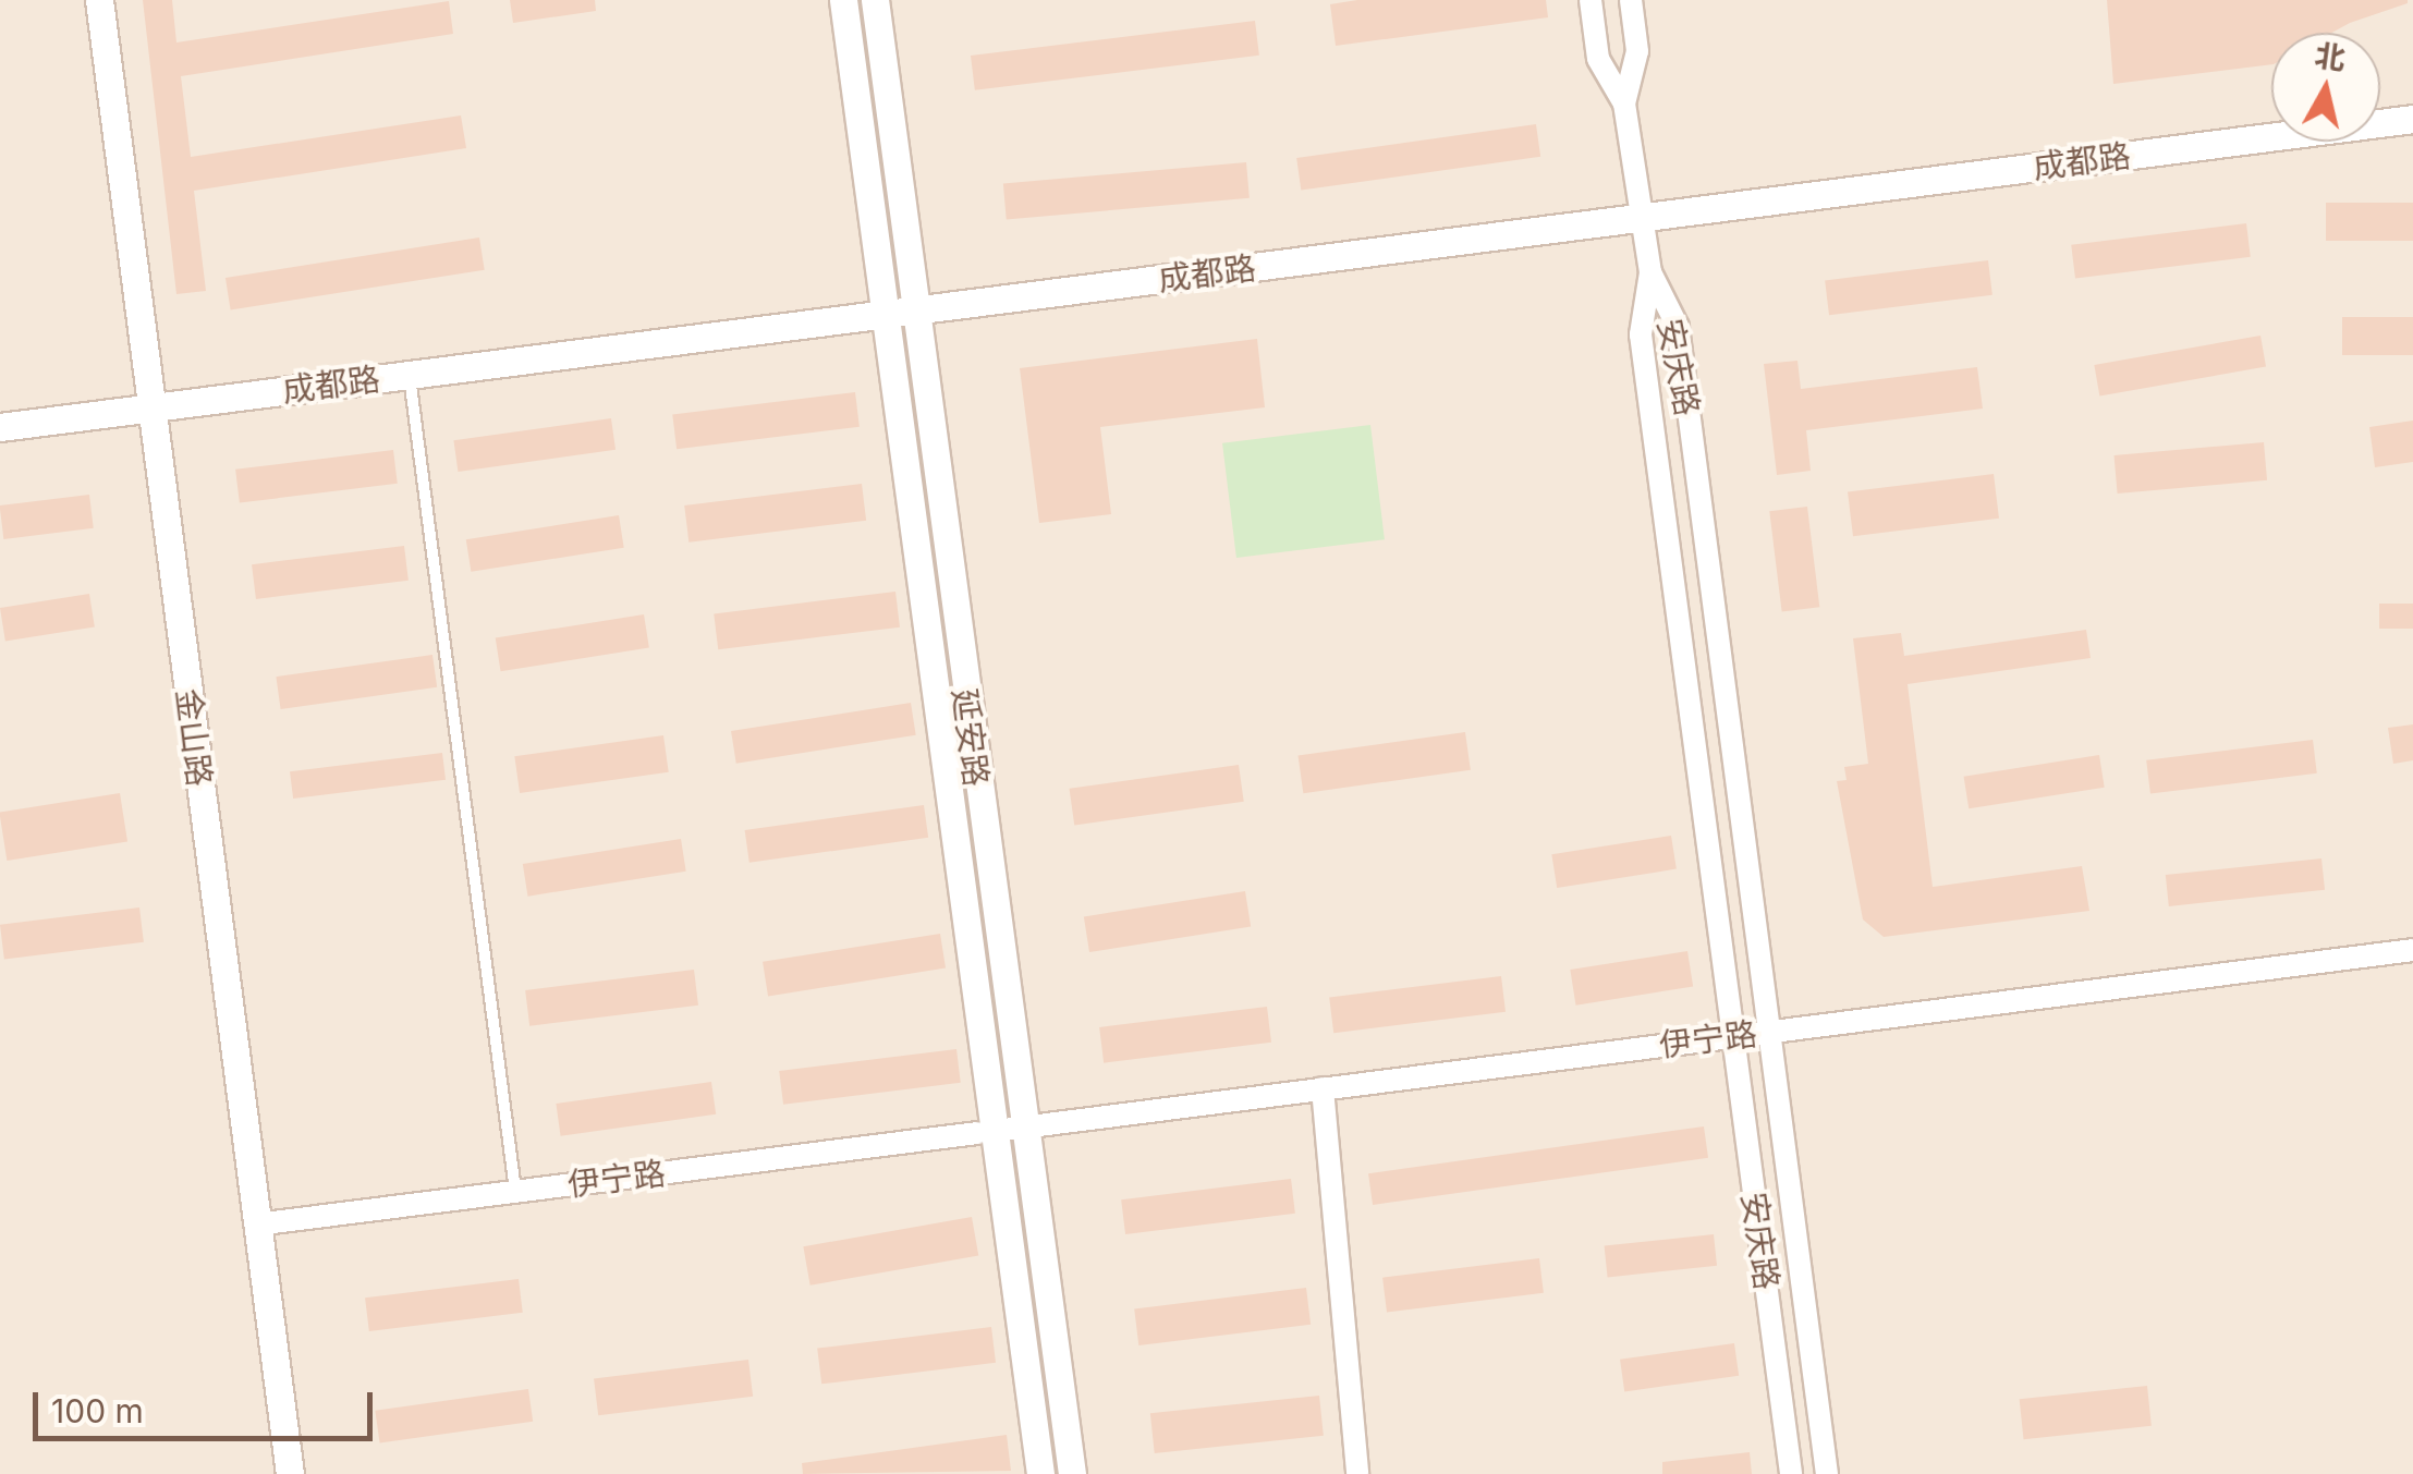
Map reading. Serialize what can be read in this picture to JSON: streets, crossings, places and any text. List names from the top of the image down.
{
  "streets": {
    "street": [
      "成都路",
      "安庆路",
      "金山路",
      "延安路",
      "伊宁路"
    ]
  },
  "crossings": [
    ["成都路", "金山路"],
    ["成都路", "延安路"],
    ["安庆路", "伊宁路"],
    ["金山路", "伊宁路"],
    ["延安路", "伊宁路"]
  ],
  "scale_bar": "100 m",
  "north": "top"
}
